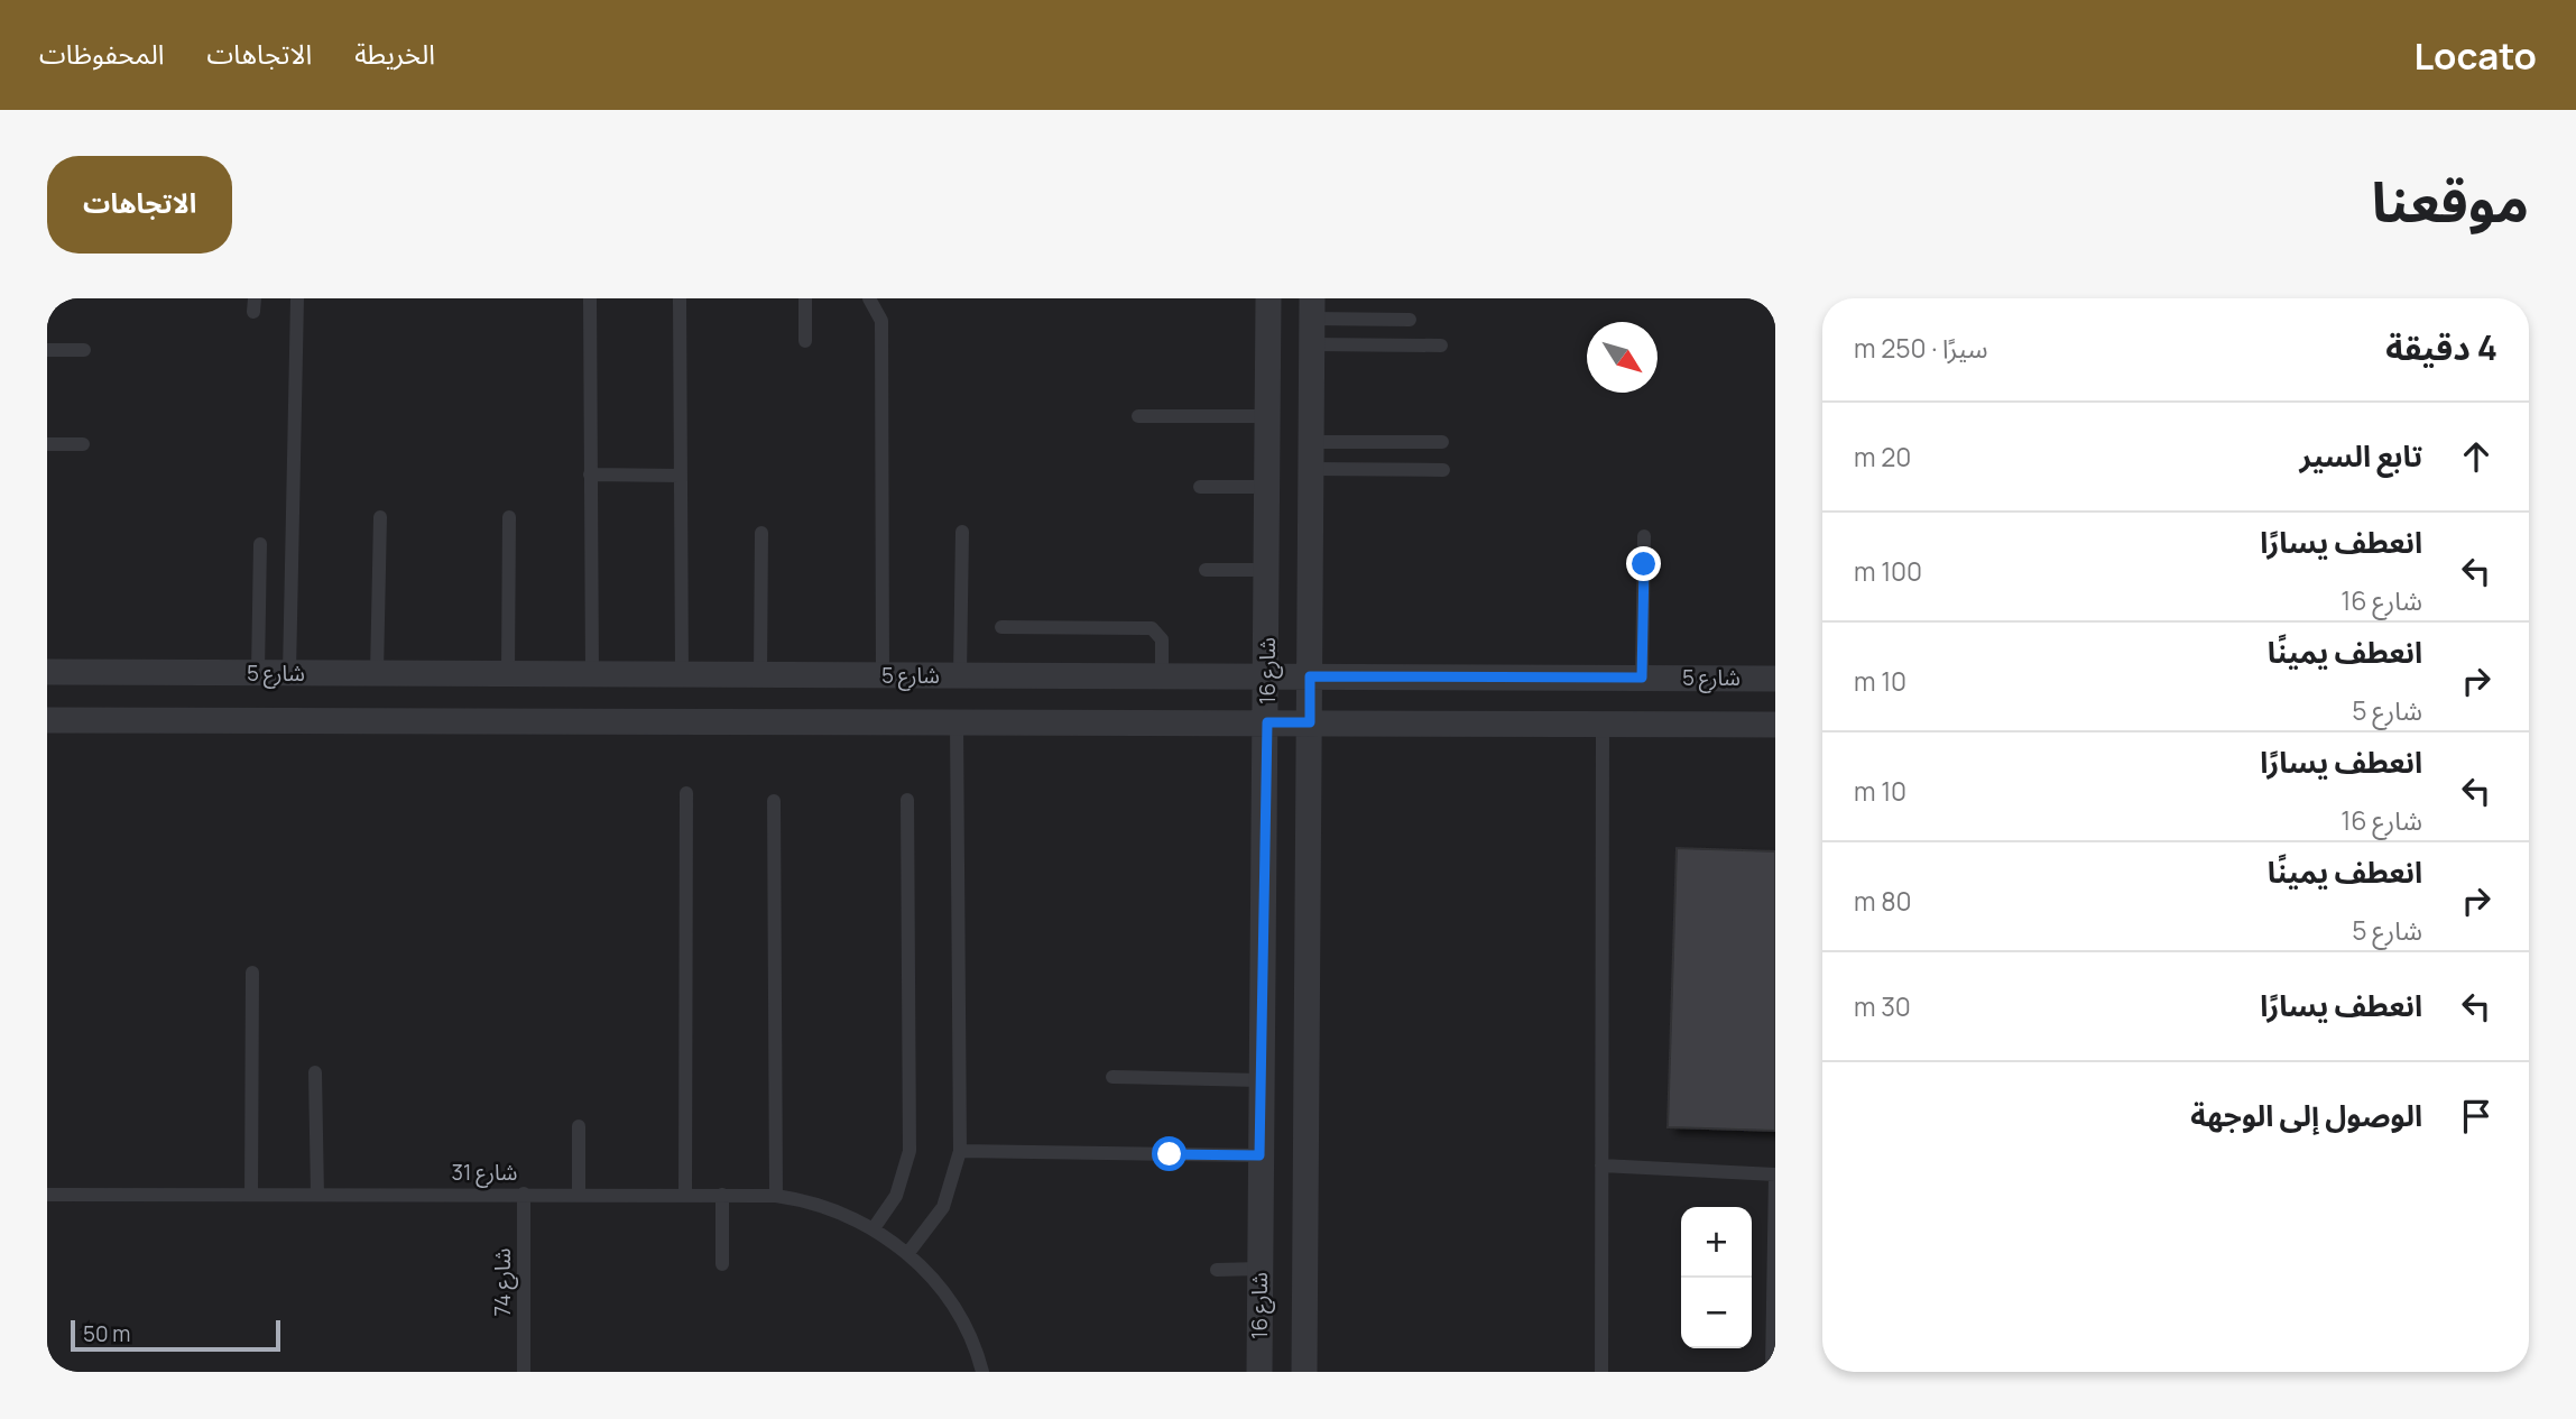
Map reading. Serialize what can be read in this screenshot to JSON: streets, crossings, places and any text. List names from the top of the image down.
{
  "streets": {
    "street": ["شارع 16", "شارع 5"],
    "lane": ["شارع 31", "شارع 74"]
  },
  "crossings": [
    ["شارع 16", "شارع 5"],
    ["شارع 31", "شارع 74"]
  ],
  "scale_bar": "50 m",
  "north": "bottom right",
  "page": {
    "header": "Locato",
    "nav": ["الخريطة", "الاتجاهات", "المحفوظات"],
    "title": "موقعنا",
    "buttons": "الاتجاهات",
    "heading": ["4 دقيقة", "سيرًا · 250 m"],
    "list": [
      ["تابع السير", "20 m"],
      ["انعطف يسارًا", "شارع 16", "100 m"],
      ["انعطف يمينًا", "شارع 5", "10 m"],
      ["انعطف يسارًا", "شارع 16", "10 m"],
      ["انعطف يمينًا", "شارع 5", "80 m"],
      ["انعطف يسارًا", "30 m"],
      "الوصول إلى الوجهة"
    ],
    "map_buttons": ["+", "−"],
    "scale": "50 m"
  }
}
